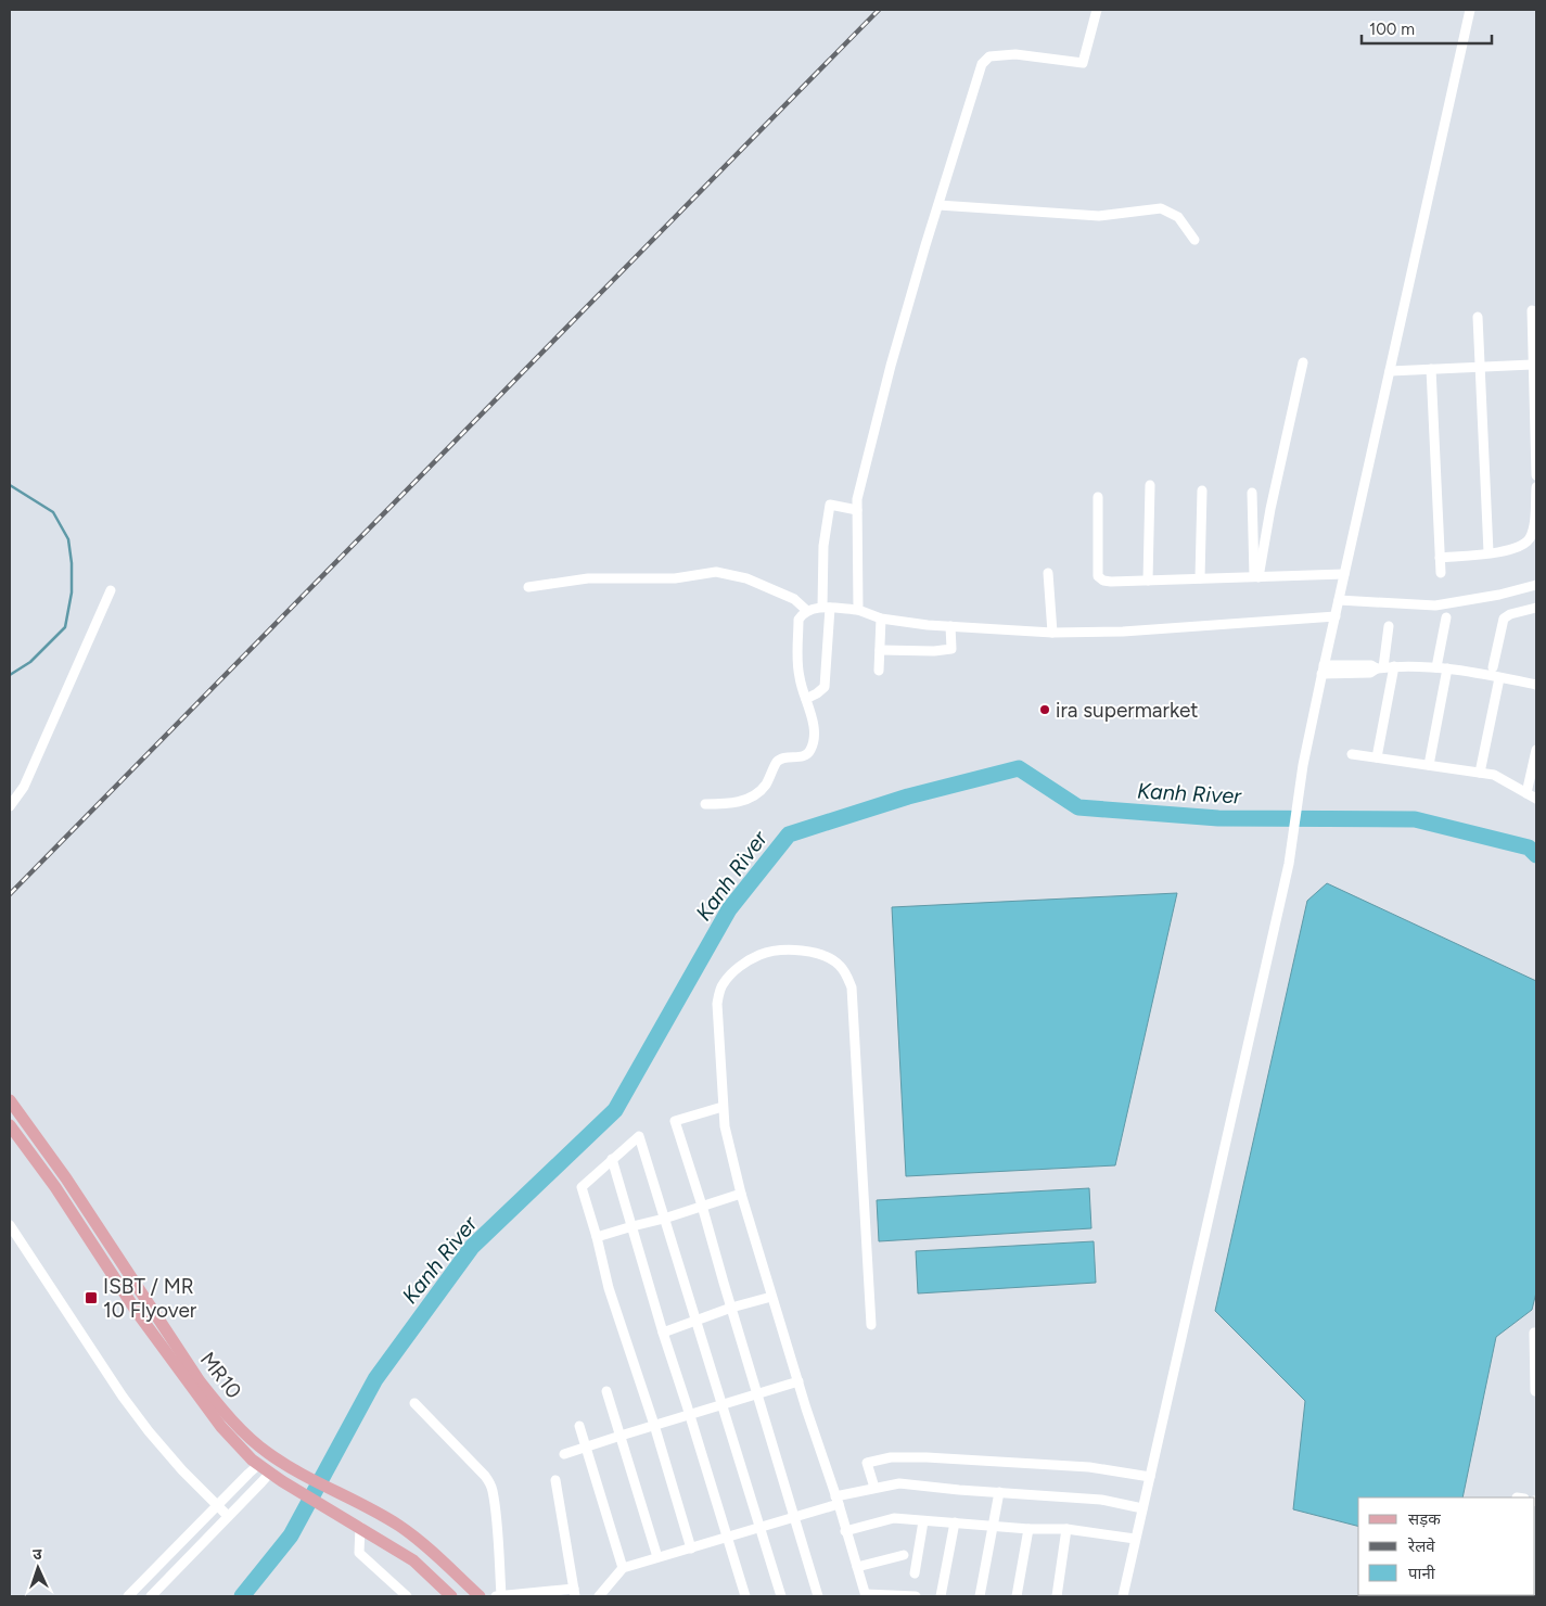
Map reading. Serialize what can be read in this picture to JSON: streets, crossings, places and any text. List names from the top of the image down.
{
  "streets": {
    "main road": ["MR10"]
  },
  "water": ["Kanh River"],
  "places": {
    "other": ["ira supermarket"],
    "transit": ["ISBT / MR 10 Flyover"]
  },
  "legend": ["सड़क", "रेलवे", "पानी"],
  "scale_bar": "100 m",
  "north": "top"
}
